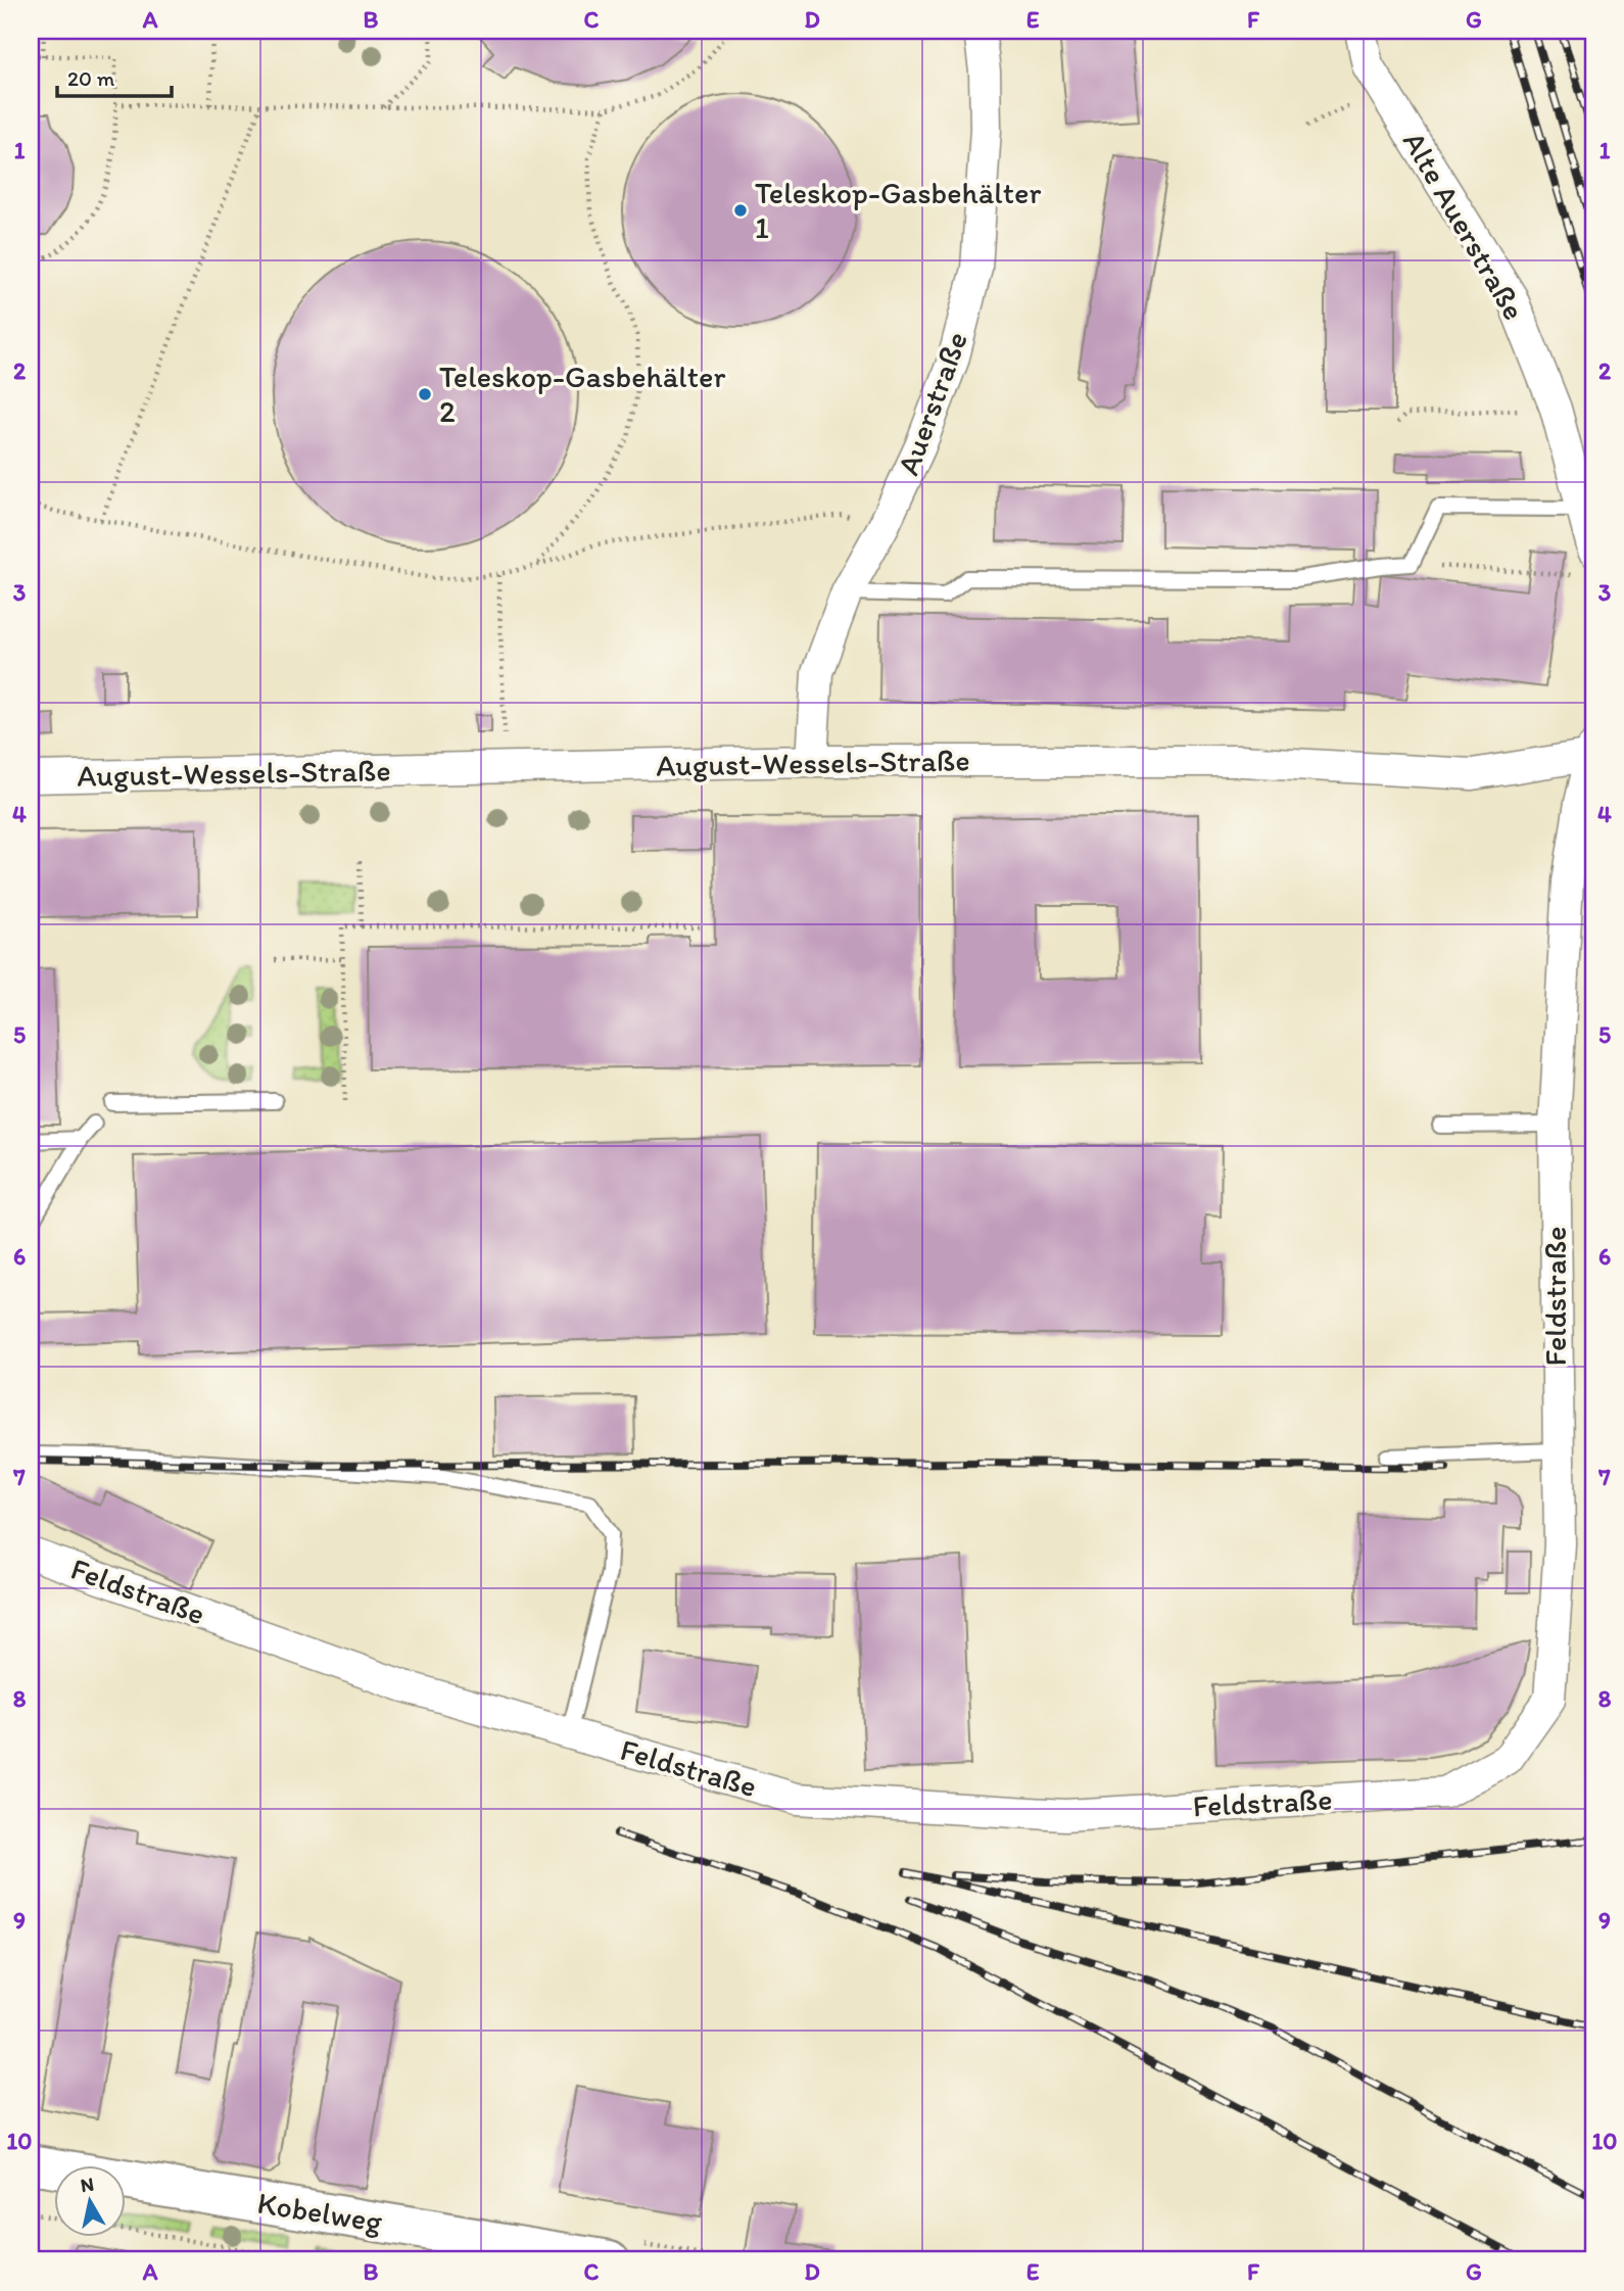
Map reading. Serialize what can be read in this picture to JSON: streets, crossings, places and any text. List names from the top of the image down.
{
  "streets": {
    "street": [
      "Alte Auerstraße",
      "Auerstraße",
      "August-Wessels-Straße",
      "Feldstraße",
      "Kobelweg"
    ]
  },
  "crossings": [
    ["Auerstraße", "August-Wessels-Straße"],
    ["August-Wessels-Straße", "Feldstraße"]
  ],
  "places": ["Teleskop-Gasbehälter 1", "Teleskop-Gasbehälter 2"],
  "scale_bar": "20 m",
  "north": "top",
  "grid": {
    "columns": [
      "A",
      "B",
      "C",
      "D",
      "E",
      "F",
      "G"
    ],
    "rows": [
      "1",
      "2",
      "3",
      "4",
      "5",
      "6",
      "7",
      "8",
      "9",
      "10"
    ]
  }
}
